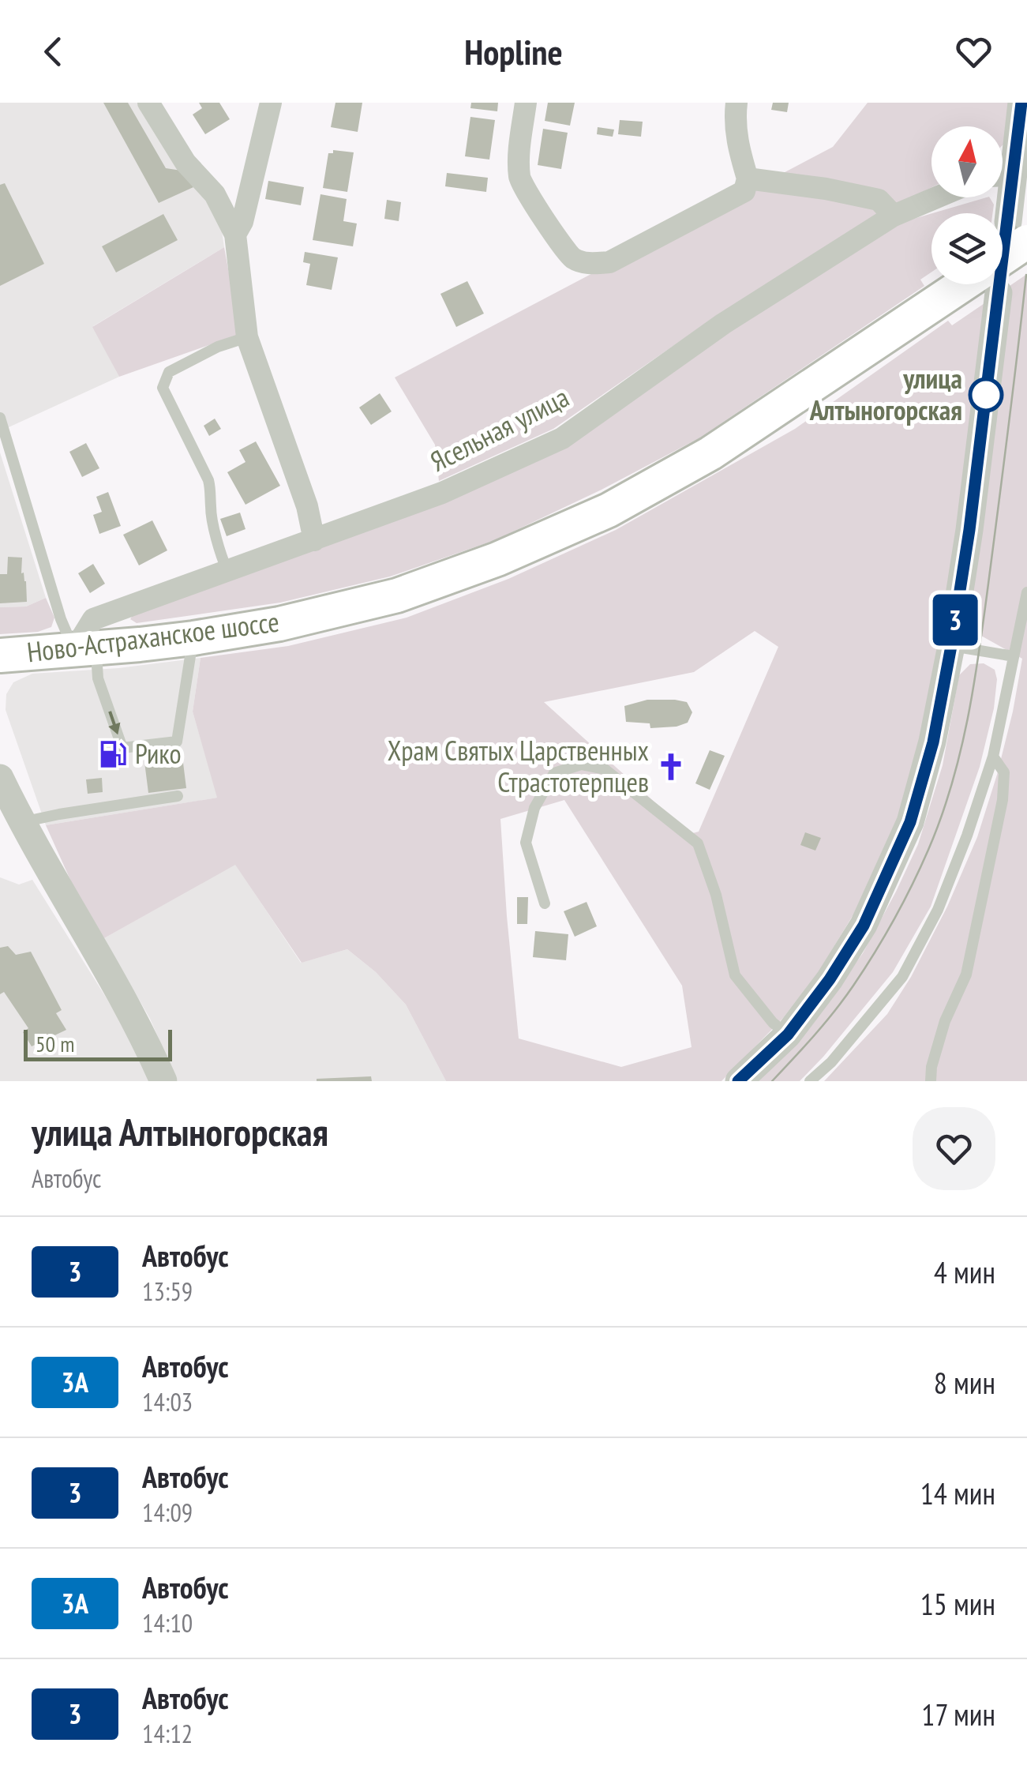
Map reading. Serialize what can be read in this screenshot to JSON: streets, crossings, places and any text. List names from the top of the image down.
{
  "streets": {
    "main road": ["Ново-Астраханское шоссе"],
    "street": ["Ясельная улица"]
  },
  "crossings": [
    ["Ясельная улица", "Ново-Астраханское шоссе"]
  ],
  "places": {
    "other": ["улица Алтыногорская"],
    "fuel station": ["Рико"],
    "church": ["Храм Святых Царственных Страстотерпцев"]
  },
  "lines": ["bus line 3"],
  "scale_bar": "50 m",
  "north": "top",
  "page": {
    "header": "Hopline",
    "on_map": "3",
    "scale": "50 m",
    "heading": ["улица Алтыногорская", "Автобус"],
    "list": [
      {
        "mark": "3",
        "name": "Автобус",
        "note": "13:59",
        "value": "4 мин"
      },
      {
        "mark": "3А",
        "name": "Автобус",
        "note": "14:03",
        "value": "8 мин"
      },
      {
        "mark": "3",
        "name": "Автобус",
        "note": "14:09",
        "value": "14 мин"
      },
      {
        "mark": "3А",
        "name": "Автобус",
        "note": "14:10",
        "value": "15 мин"
      },
      {
        "mark": "3",
        "name": "Автобус",
        "note": "14:12",
        "value": "17 мин"
      }
    ]
  }
}
